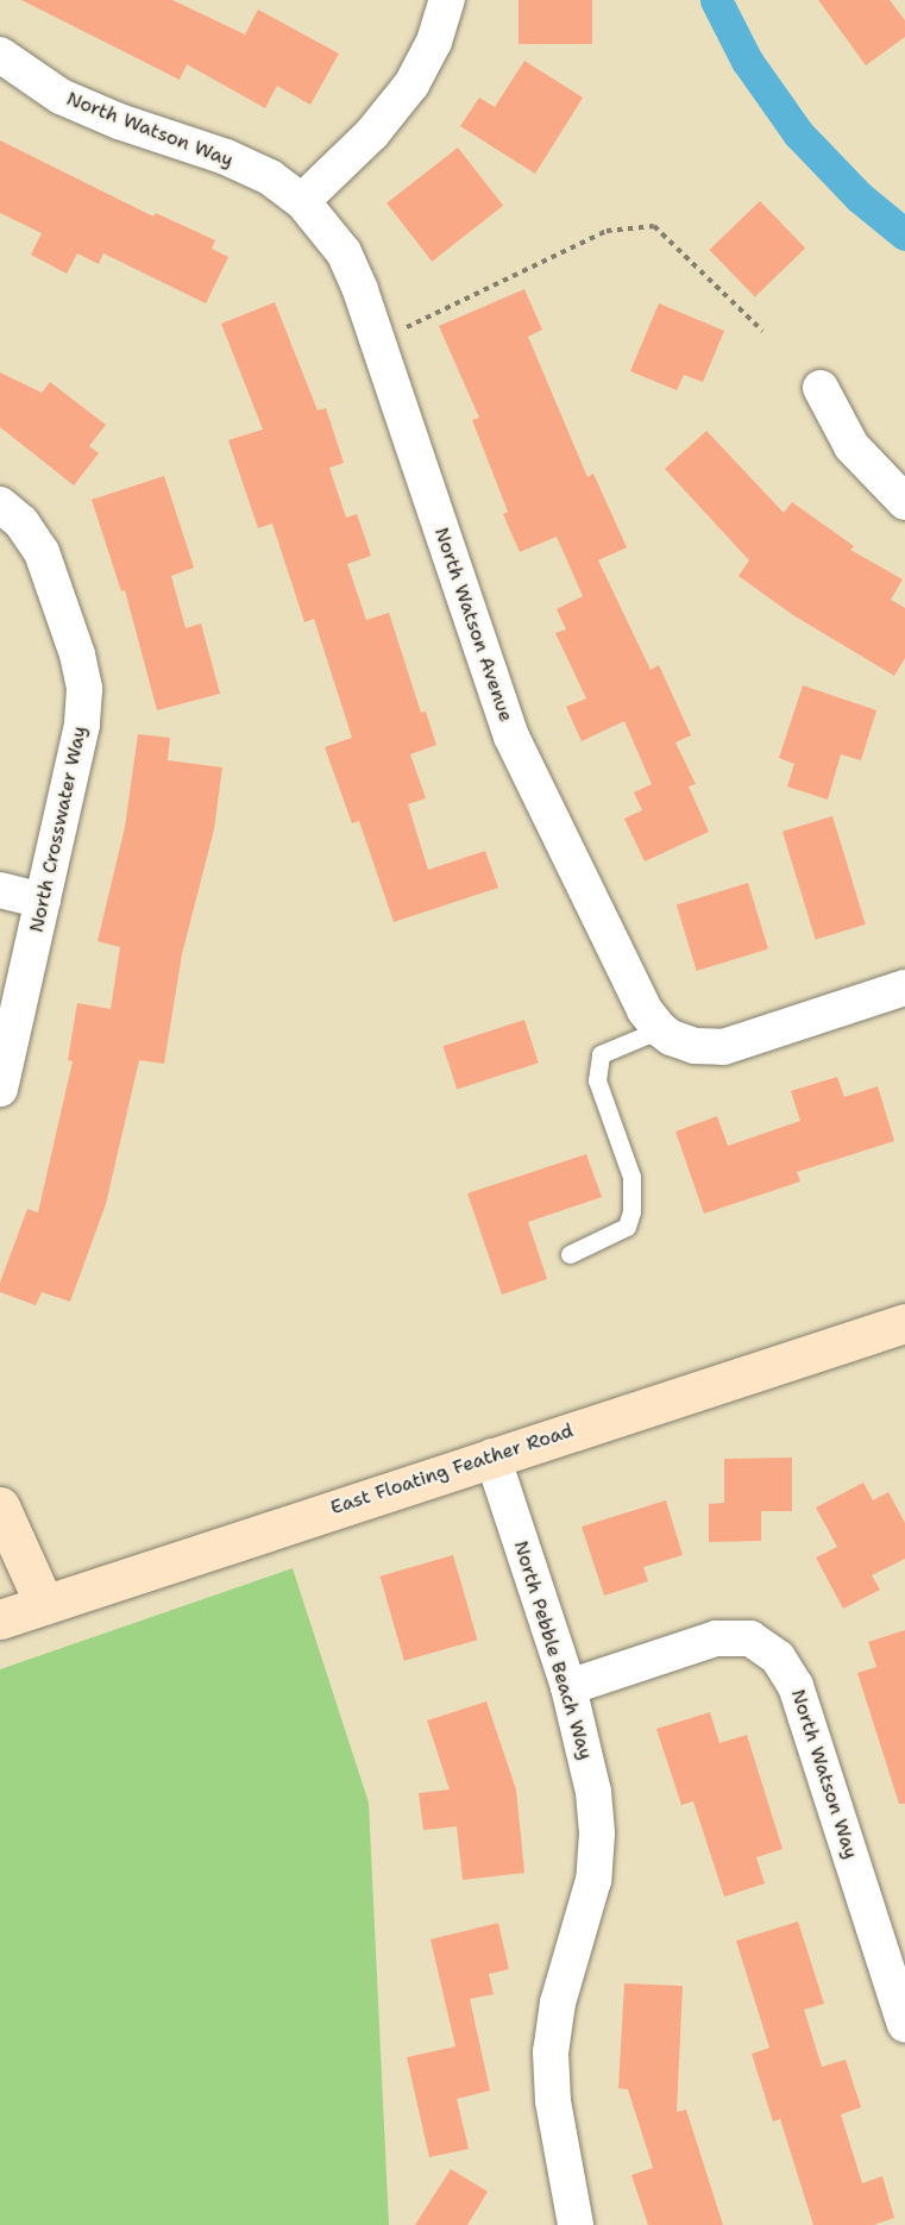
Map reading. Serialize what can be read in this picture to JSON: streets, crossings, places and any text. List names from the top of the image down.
{
  "streets": {
    "main road": ["East Floating Feather Road"],
    "street": [
      "North Watson Way",
      "North Watson Avenue",
      "North Crosswater Way",
      "North Pebble Beach Way"
    ]
  },
  "crossings": [
    ["North Watson Way", "North Watson Avenue"],
    ["North Watson Way", "North Pebble Beach Way"],
    ["East Floating Feather Road", "North Pebble Beach Way"]
  ]
}
